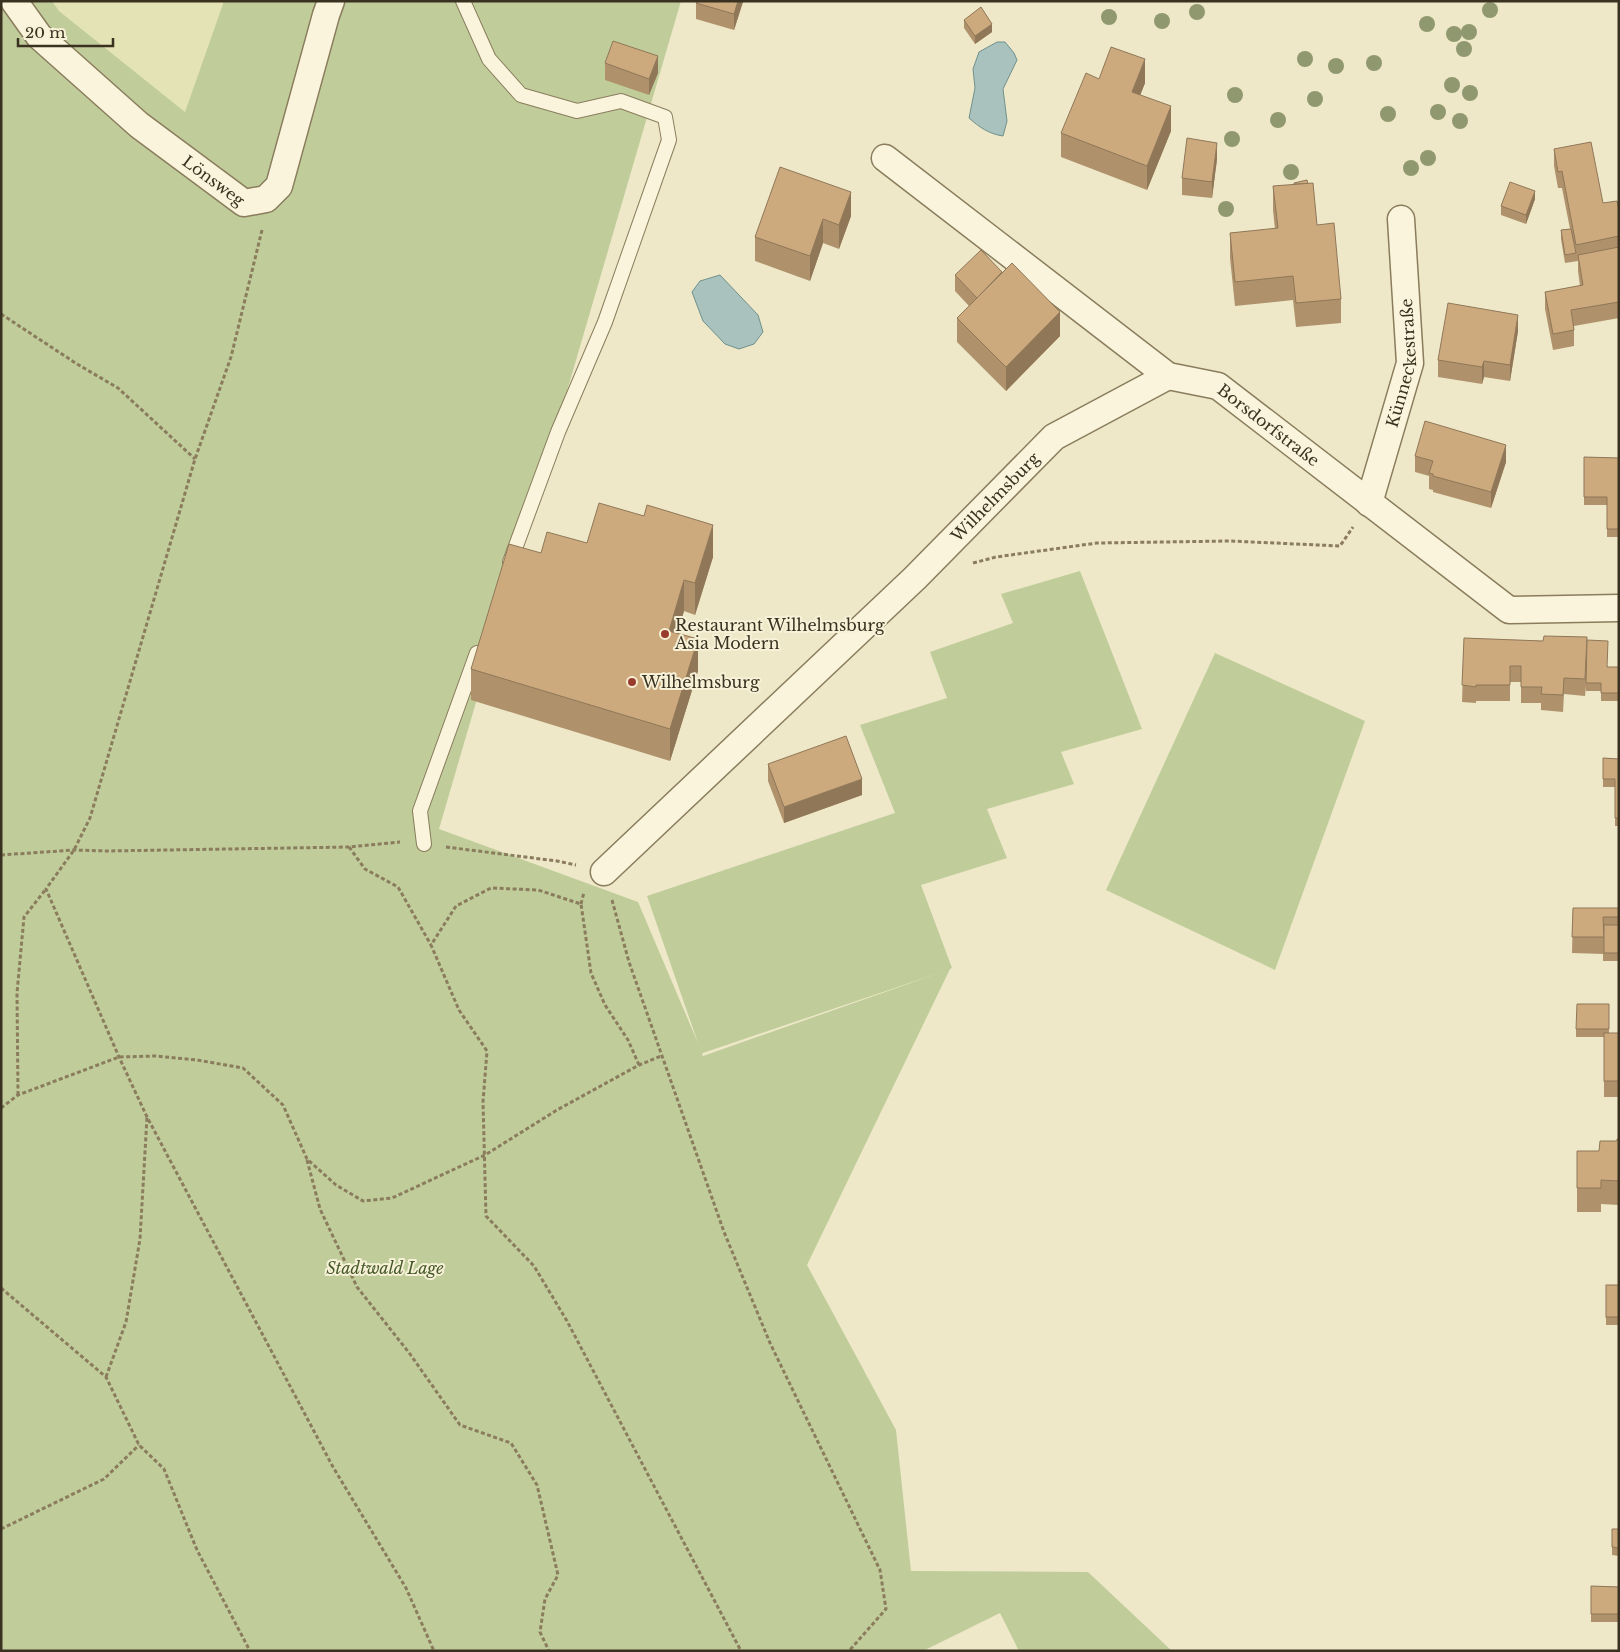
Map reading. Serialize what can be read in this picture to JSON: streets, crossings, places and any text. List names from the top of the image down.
{
  "streets": {
    "street": [
      "Lönsweg",
      "Künneckestraße",
      "Borsdorfstraße",
      "Wilhelmsburg"
    ]
  },
  "crossings": [
    ["Künneckestraße", "Borsdorfstraße"],
    ["Borsdorfstraße", "Wilhelmsburg"]
  ],
  "parks": ["Stadtwald Lage"],
  "places": ["Restaurant Wilhelmsburg Asia Modern", "Wilhelmsburg"],
  "scale_bar": "20 m"
}
